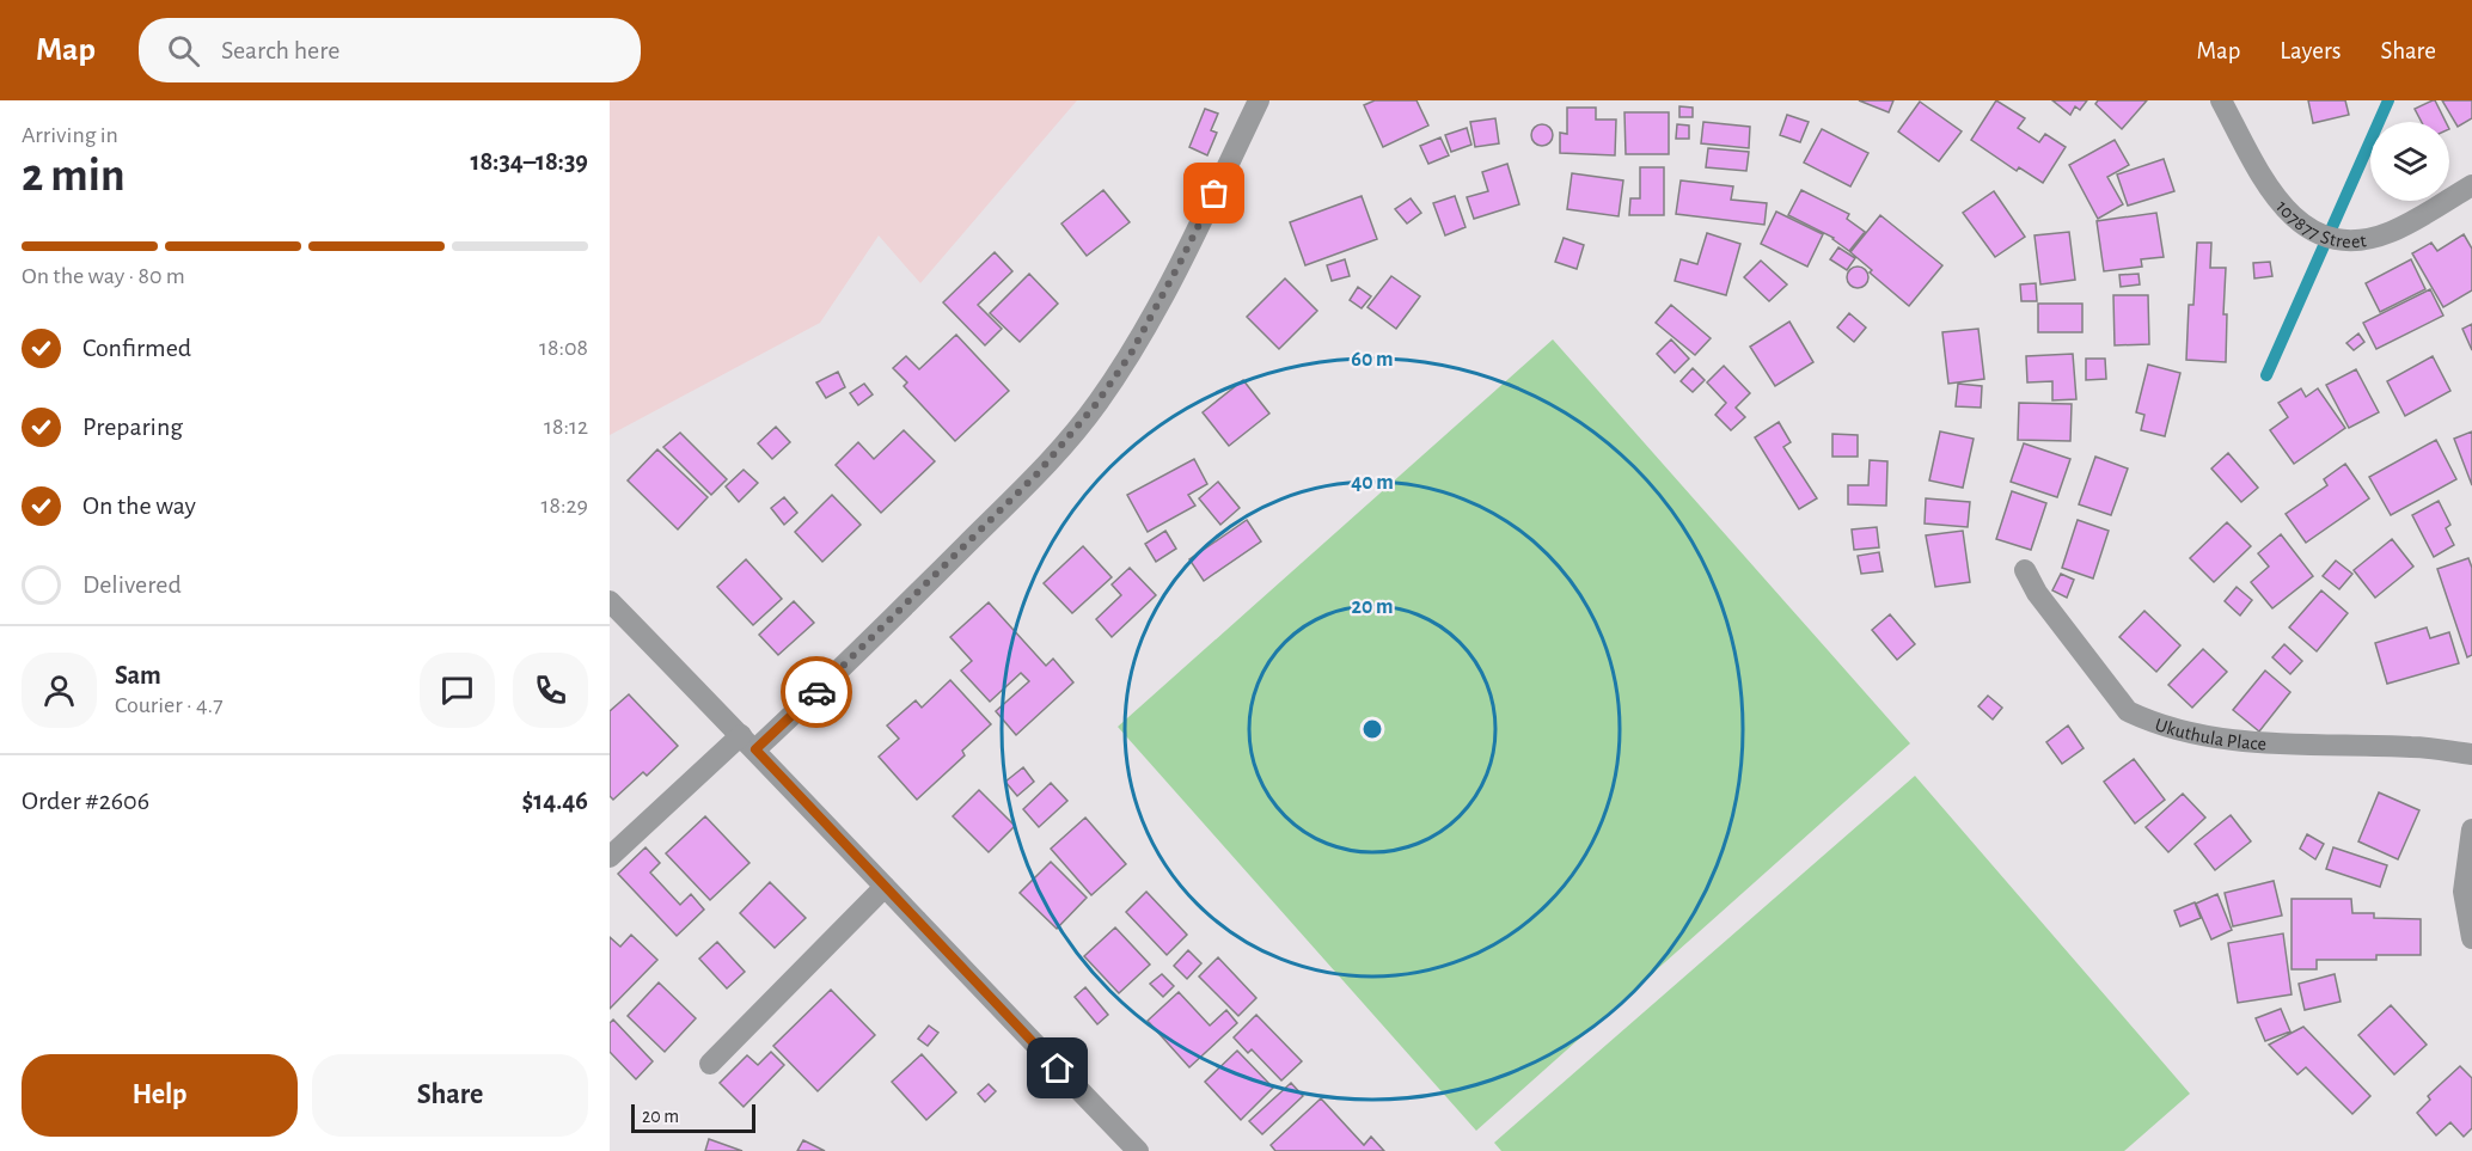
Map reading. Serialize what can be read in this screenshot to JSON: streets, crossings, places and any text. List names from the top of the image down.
{
  "streets": {
    "street": ["107877 Street", "Ukuthula Place"]
  },
  "scale_bar": "20 m",
  "page": {
    "header": "Map",
    "search": "Search here",
    "nav": ["Map", "Layers", "Share"],
    "heading": ["2 min", "Arriving in", "18:34–18:39"],
    "panel": [
      "Sam",
      "Courier · 4.7",
      "Order #2606",
      "$14.46"
    ],
    "bar": "On the way · 80 m",
    "list": [
      ["Confirmed", "18:08"],
      ["Preparing", "18:12"],
      ["On the way", "18:29"],
      "Delivered"
    ],
    "buttons": ["Help", "Share"],
    "scale": "20 m"
  },
  "rings": ["60 m", "40 m", "20 m"]
}
